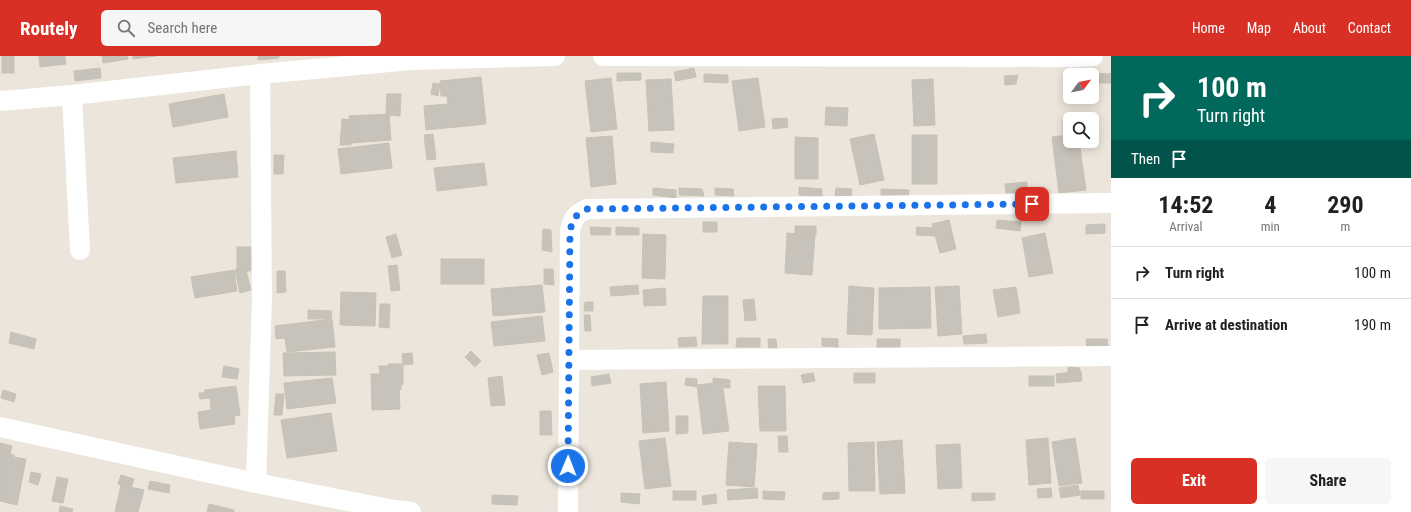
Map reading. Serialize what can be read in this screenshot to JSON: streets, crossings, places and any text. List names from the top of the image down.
{
  "north": "top right",
  "page": {
    "header": "Routely",
    "search": "Search here",
    "nav": [
      "Home",
      "Map",
      "About",
      "Contact"
    ],
    "turn": ["100 m", "Turn right"],
    "then": "Then",
    "eta": [
      "14:52",
      "Arrival",
      "4",
      "min",
      "290",
      "m"
    ],
    "list": [
      {
        "name": "Turn right",
        "value": "100 m"
      },
      {
        "name": "Arrive at destination",
        "value": "190 m"
      }
    ],
    "buttons": ["Exit", "Share"]
  }
}
